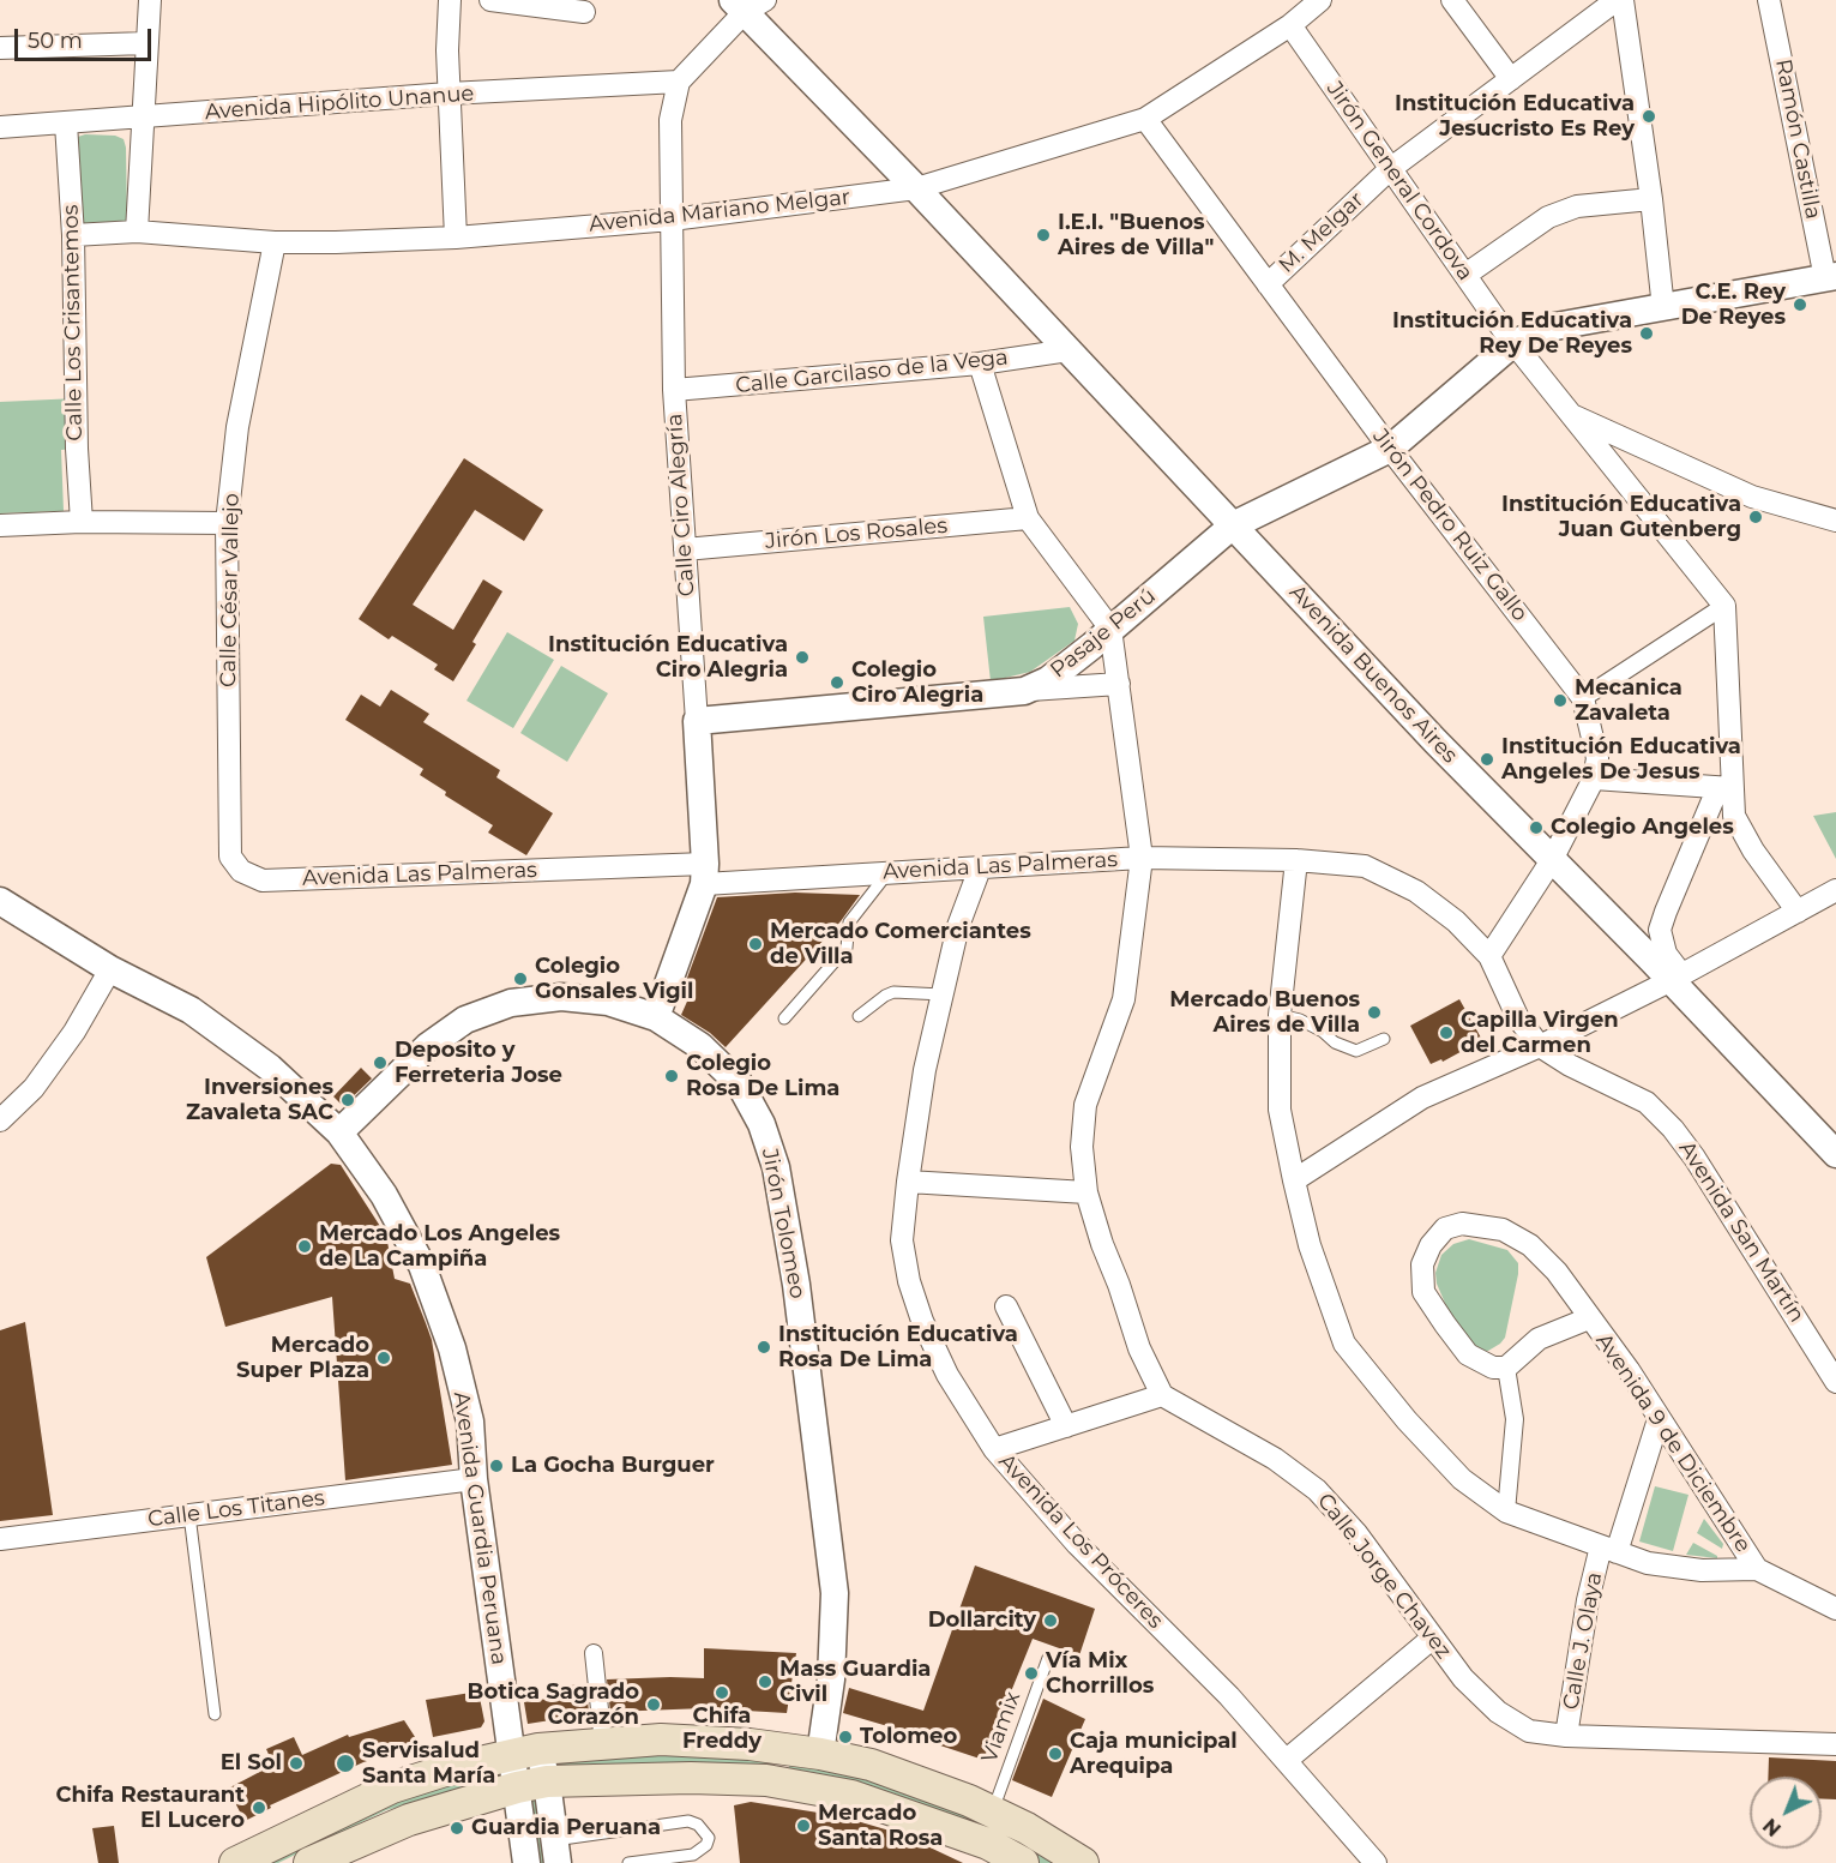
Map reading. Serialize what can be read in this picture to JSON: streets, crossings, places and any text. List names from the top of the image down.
{
  "streets": {
    "street": [
      "Avenida Hipólito Unanue",
      "Ramón Castilla",
      "Jirón General Cordova",
      "Avenida Mariano Melgar",
      "M. Melgar",
      "Calle Los Crisantemos",
      "Calle Garcilaso de la Vega",
      "Calle Ciro Alegría",
      "Jirón Pedro Ruiz Gallo",
      "Jirón Los Rosales",
      "Calle César Vallejo",
      "Pasaje Perú",
      "Avenida Buenos Aires",
      "Avenida Las Palmeras",
      "Jirón Tolomeo",
      "Avenida San Martín",
      "Avenida 9 de Diciembre",
      "Calle Los Titanes",
      "Avenida Guardia Peruana",
      "Avenida Los Próceres",
      "Calle Jorge Chavez",
      "Calle J. Olaya"
    ],
    "lane": ["Viamix"]
  },
  "crossings": [
    ["Avenida Hipólito Unanue", "Calle Los Crisantemos"],
    ["Avenida Hipólito Unanue", "Calle Ciro Alegría"],
    ["Ramón Castilla", "Pasaje Perú"],
    ["Jirón General Cordova", "Avenida Mariano Melgar"],
    ["Jirón General Cordova", "M. Melgar"],
    ["Jirón General Cordova", "Pasaje Perú"],
    ["Avenida Mariano Melgar", "Calle Los Crisantemos"],
    ["Avenida Mariano Melgar", "Calle Ciro Alegría"],
    ["Avenida Mariano Melgar", "Jirón Pedro Ruiz Gallo"],
    ["Avenida Mariano Melgar", "Calle César Vallejo"],
    ["Avenida Mariano Melgar", "Avenida Buenos Aires"],
    ["M. Melgar", "Jirón Pedro Ruiz Gallo"],
    ["Calle Garcilaso de la Vega", "Calle Ciro Alegría"],
    ["Calle Garcilaso de la Vega", "Avenida Buenos Aires"],
    ["Calle Ciro Alegría", "Jirón Los Rosales"],
    ["Calle Ciro Alegría", "Pasaje Perú"],
    ["Calle Ciro Alegría", "Avenida Las Palmeras"],
    ["Calle Ciro Alegría", "Jirón Tolomeo"],
    ["Jirón Pedro Ruiz Gallo", "Pasaje Perú"],
    ["Jirón Pedro Ruiz Gallo", "Avenida Buenos Aires"],
    ["Jirón Pedro Ruiz Gallo", "Avenida San Martín"],
    ["Calle César Vallejo", "Avenida Las Palmeras"],
    ["Pasaje Perú", "Avenida Buenos Aires"],
    ["Avenida Las Palmeras", "Avenida San Martín"],
    ["Avenida Las Palmeras", "Avenida Los Próceres"],
    ["Jirón Tolomeo", "Avenida Guardia Peruana"],
    ["Avenida 9 de Diciembre", "Calle J. Olaya"],
    ["Calle Los Titanes", "Avenida Guardia Peruana"],
    ["Calle Jorge Chavez", "Calle J. Olaya"]
  ],
  "places": [
    "Institución Educativa Jesucristo Es Rey",
    "I.E.I. \"Buenos Aires de Villa\"",
    "C.E. Rey De Reyes",
    "Institución Educativa Rey De Reyes",
    "Institución Educativa Juan Gutenberg",
    "Institución Educativa Ciro Alegria",
    "Colegio Ciro Alegria",
    "Mecanica Zavaleta",
    "Institución Educativa Angeles De Jesus",
    "Colegio Angeles",
    "Mercado Comerciantes de Villa",
    "Colegio Gonsales Vigil",
    "Mercado Buenos Aires de Villa",
    "Capilla Virgen del Carmen",
    "Deposito y Ferreteria Jose",
    "Colegio Rosa De Lima",
    "Inversiones Zavaleta SAC",
    "Mercado Los Angeles de La Campiña",
    "Institución Educativa Rosa De Lima",
    "Mercado Super Plaza",
    "La Gocha Burguer",
    "Dollarcity",
    "Vía Mix Chorrillos",
    "Mass Guardia Civil",
    "Chifa Freddy",
    "Botica Sagrado Corazón",
    "Tolomeo",
    "Caja municipal Arequipa",
    "El Sol",
    "Servisalud Santa María",
    "Chifa Restaurant El Lucero",
    "Mercado Santa Rosa",
    "Guardia Peruana"
  ],
  "scale_bar": "50 m",
  "north": "bottom left"
}
